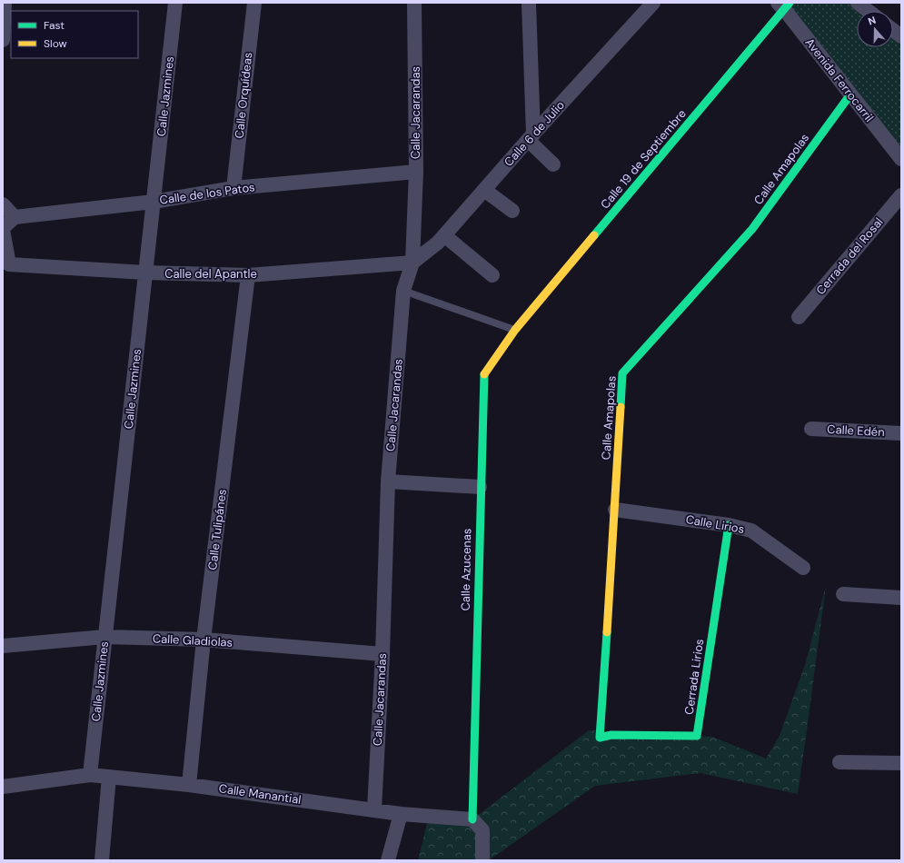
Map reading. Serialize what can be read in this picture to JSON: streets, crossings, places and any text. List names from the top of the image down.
{
  "streets": {
    "street": [
      "Avenida Ferrocarril",
      "Calle Orquídeas",
      "Calle Jazmines",
      "Calle Jacarandas",
      "Calle 6 de Julio",
      "Calle 19 de Septiembre",
      "Calle Amapolas",
      "Calle de los Patos",
      "Cerrada del Rosal",
      "Calle del Apantle",
      "Calle Edén",
      "Calle Lirios",
      "Calle Tulipánes",
      "Calle Azucenas",
      "Calle Gladiolas",
      "Cerrada Lirios",
      "Calle Manantial"
    ]
  },
  "crossings": [
    ["Avenida Ferrocarril", "Calle 19 de Septiembre"],
    ["Avenida Ferrocarril", "Calle Amapolas"],
    ["Calle Orquídeas", "Calle de los Patos"],
    ["Calle Jazmines", "Calle de los Patos"],
    ["Calle Jazmines", "Calle del Apantle"],
    ["Calle Jazmines", "Calle Gladiolas"],
    ["Calle Jazmines", "Calle Manantial"],
    ["Calle Jacarandas", "Calle 6 de Julio"],
    ["Calle Jacarandas", "Calle de los Patos"],
    ["Calle Jacarandas", "Calle del Apantle"],
    ["Calle Jacarandas", "Calle Gladiolas"],
    ["Calle Jacarandas", "Calle Manantial"],
    ["Calle 6 de Julio", "Calle del Apantle"],
    ["Calle 19 de Septiembre", "Calle Azucenas"],
    ["Calle Amapolas", "Calle Lirios"],
    ["Calle Amapolas", "Cerrada Lirios"],
    ["Calle del Apantle", "Calle Tulipánes"],
    ["Calle Lirios", "Cerrada Lirios"],
    ["Calle Tulipánes", "Calle Gladiolas"],
    ["Calle Tulipánes", "Calle Manantial"],
    ["Calle Azucenas", "Calle Manantial"]
  ],
  "legend": ["Fast", "Slow"],
  "north": "top"
}
